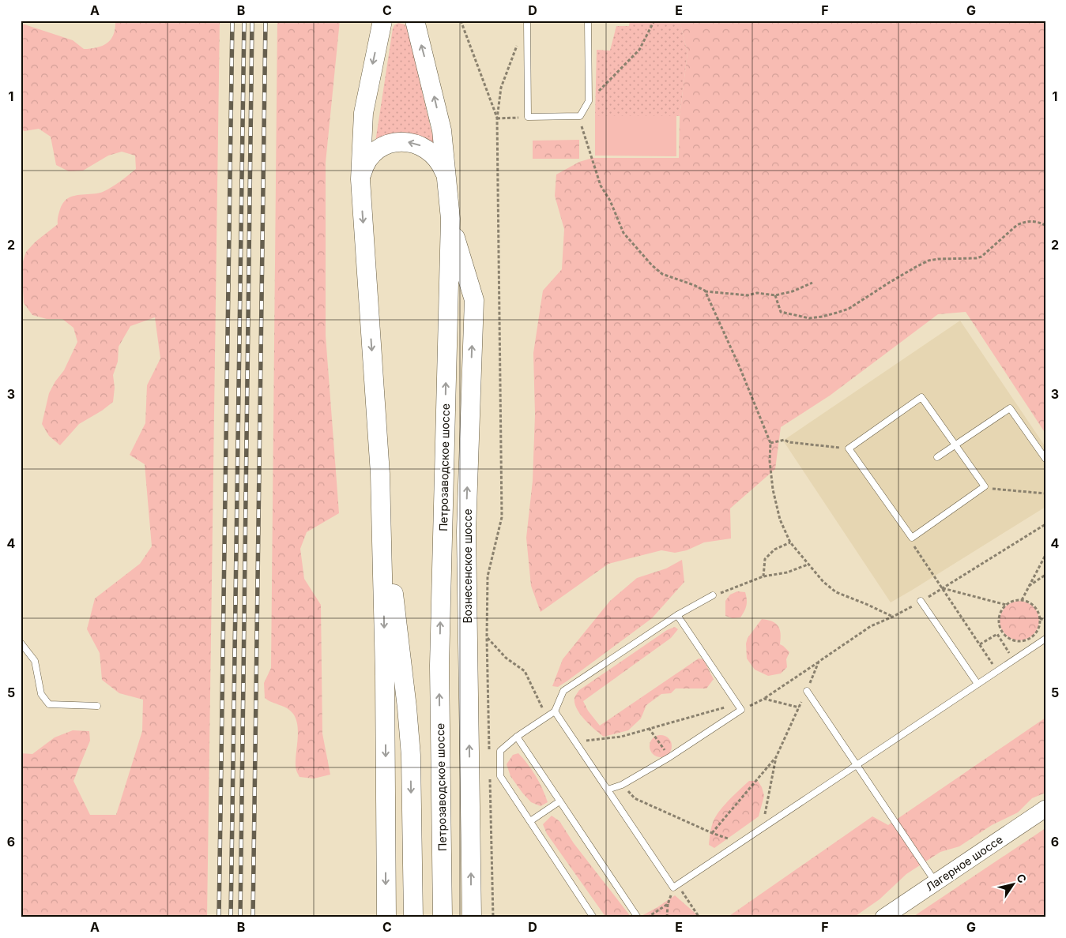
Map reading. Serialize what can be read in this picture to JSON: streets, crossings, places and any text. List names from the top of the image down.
{
  "streets": {
    "main road": ["Петрозаводское шоссе", "Вознесенское шоссе"],
    "street": ["Лагерное шоссе"]
  },
  "crossings": [
    ["Петрозаводское шоссе", "Вознесенское шоссе"]
  ],
  "north": "top right",
  "grid": {
    "columns": [
      "A",
      "B",
      "C",
      "D",
      "E",
      "F",
      "G"
    ],
    "rows": [
      "1",
      "2",
      "3",
      "4",
      "5",
      "6"
    ]
  }
}
